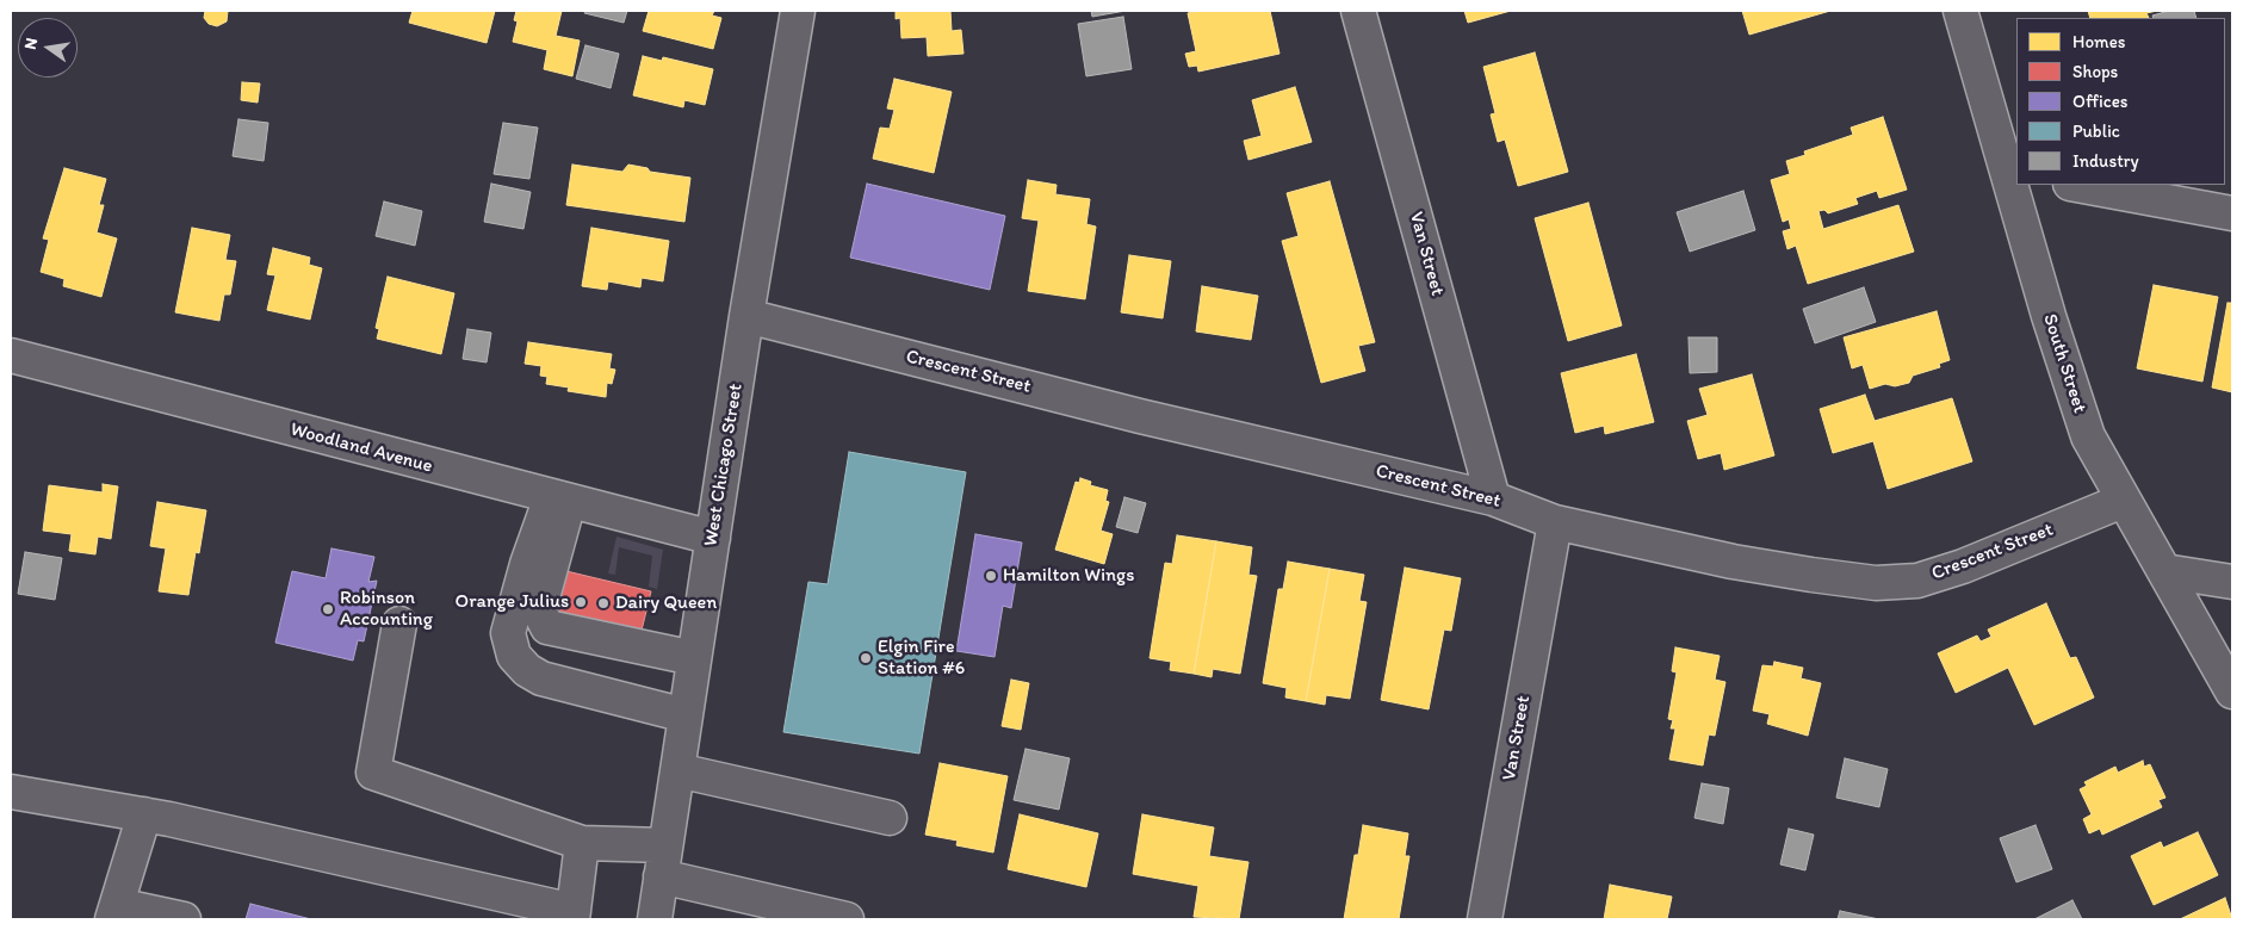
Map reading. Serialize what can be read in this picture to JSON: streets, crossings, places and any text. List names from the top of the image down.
{
  "streets": {
    "street": [
      "Van Street",
      "South Street",
      "Crescent Street",
      "Woodland Avenue",
      "West Chicago Street"
    ]
  },
  "crossings": [
    ["Van Street", "Crescent Street"],
    ["South Street", "Crescent Street"],
    ["Crescent Street", "West Chicago Street"],
    ["Woodland Avenue", "West Chicago Street"]
  ],
  "places": [
    "Hamilton Wings",
    "Orange Julius",
    "Dairy Queen",
    "Robinson Accounting",
    "Elgin Fire Station #6"
  ],
  "legend": [
    "Homes",
    "Shops",
    "Offices",
    "Public",
    "Industry"
  ],
  "north": "left"
}
